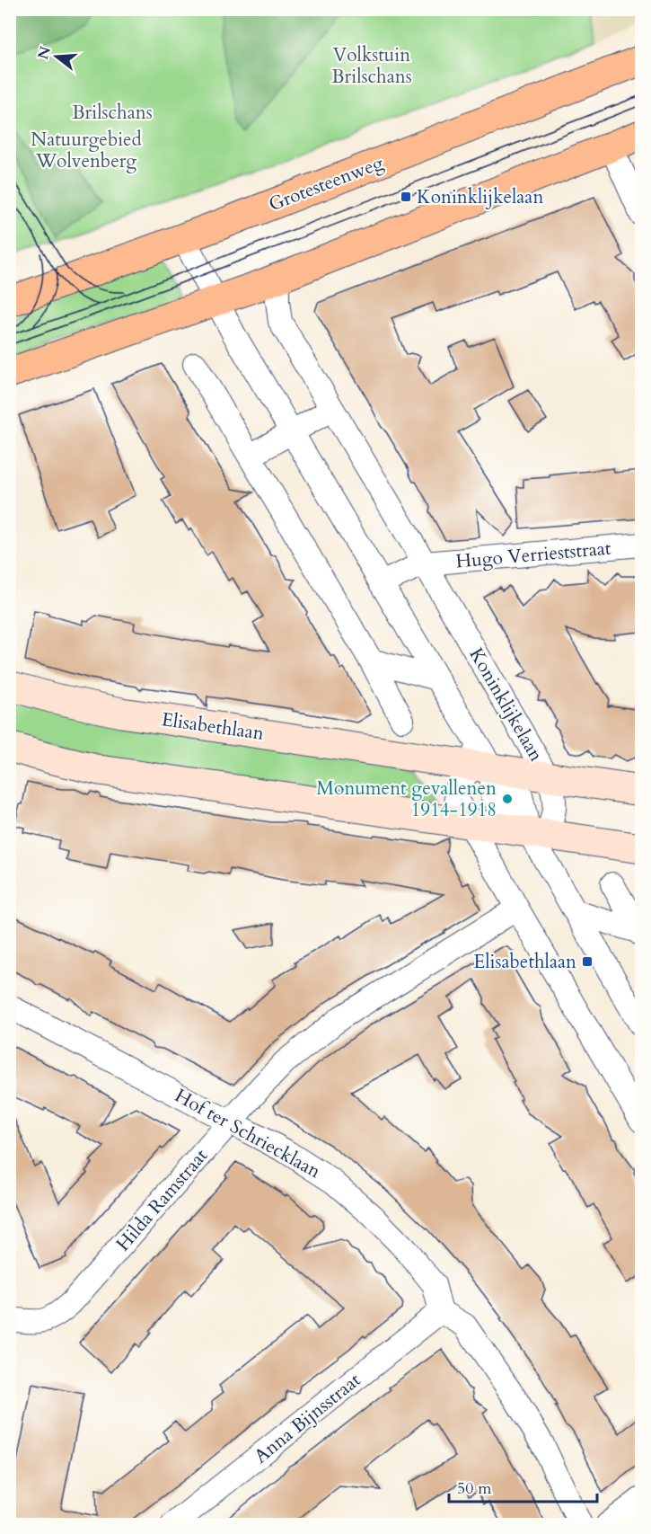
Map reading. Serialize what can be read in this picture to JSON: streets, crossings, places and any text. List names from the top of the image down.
{
  "streets": {
    "main road": ["Grotesteenweg", "Elisabethlaan"],
    "street": [
      "Hugo Verrieststraat",
      "Koninklijkelaan",
      "Hof ter Schriecklaan",
      "Hilda Ramstraat",
      "Anna Bijnsstraat"
    ]
  },
  "crossings": [
    ["Grotesteenweg", "Koninklijkelaan"],
    ["Hugo Verrieststraat", "Koninklijkelaan"],
    ["Koninklijkelaan", "Elisabethlaan"],
    ["Hof ter Schriecklaan", "Hilda Ramstraat"],
    ["Hof ter Schriecklaan", "Anna Bijnsstraat"]
  ],
  "parks": ["Volkstuin Brilschans", "Brilschans", "Natuurgebied Wolvenberg"],
  "places": {
    "transit": ["Koninklijkelaan", "Elisabethlaan"],
    "other": ["Monument gevallenen 1914-1918"]
  },
  "scale_bar": "50 m",
  "north": "left"
}
